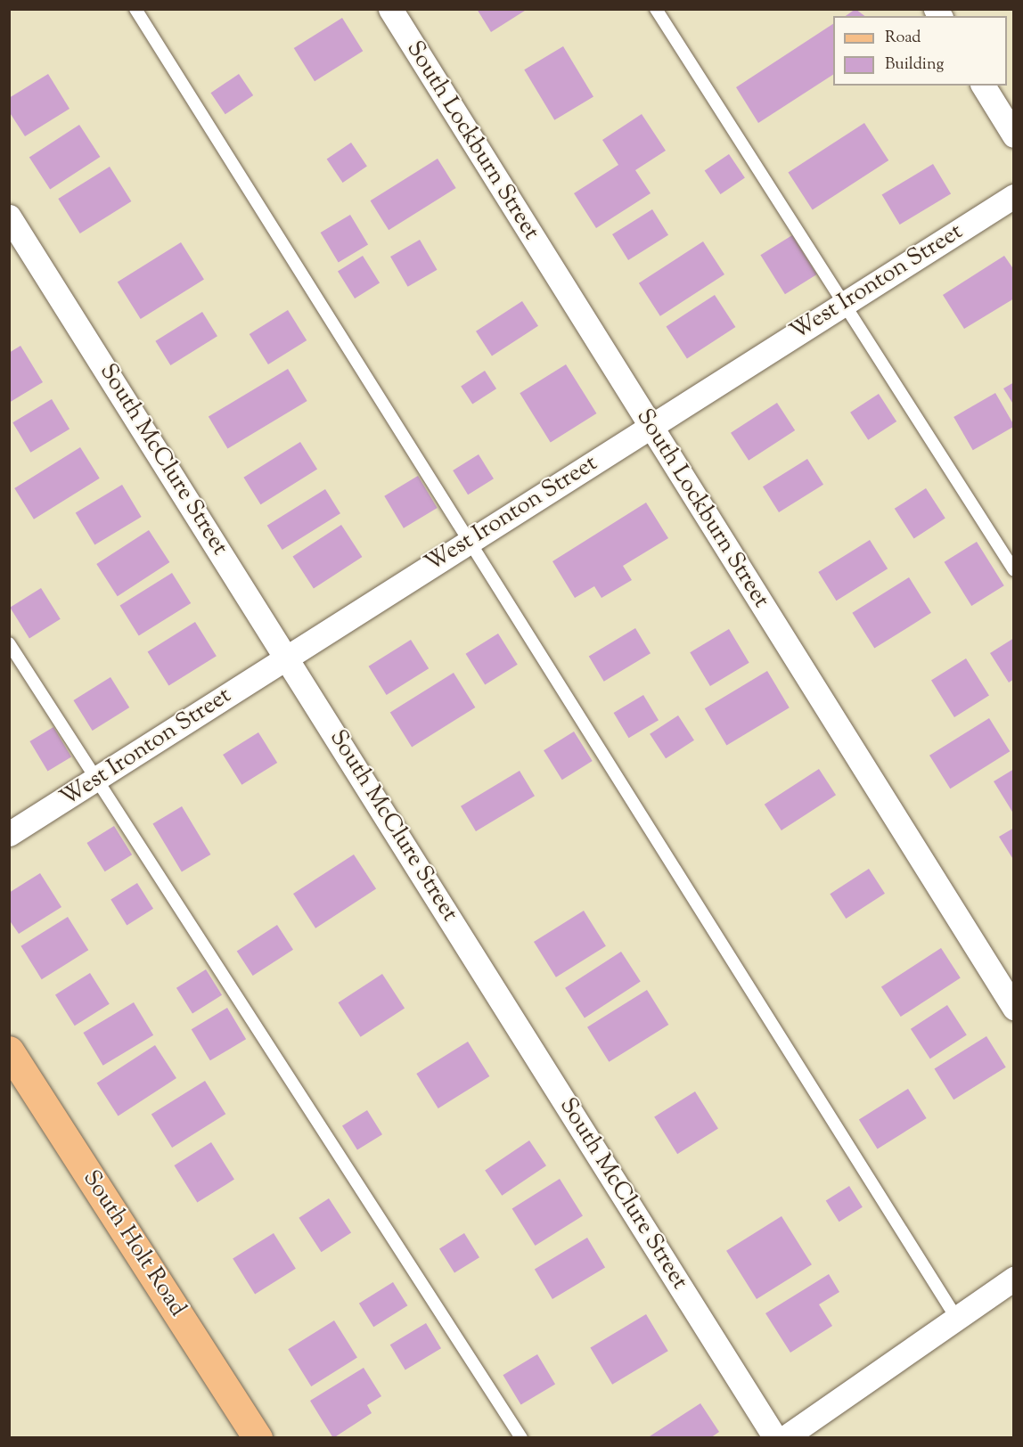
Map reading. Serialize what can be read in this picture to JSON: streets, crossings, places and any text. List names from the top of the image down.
{
  "streets": {
    "main road": ["South Holt Road"],
    "street": ["South Lockburn Street", "West Ironton Street", "South McClure Street"]
  },
  "crossings": [
    ["South Lockburn Street", "West Ironton Street"],
    ["West Ironton Street", "South McClure Street"]
  ],
  "legend": ["Road", "Building"]
}
